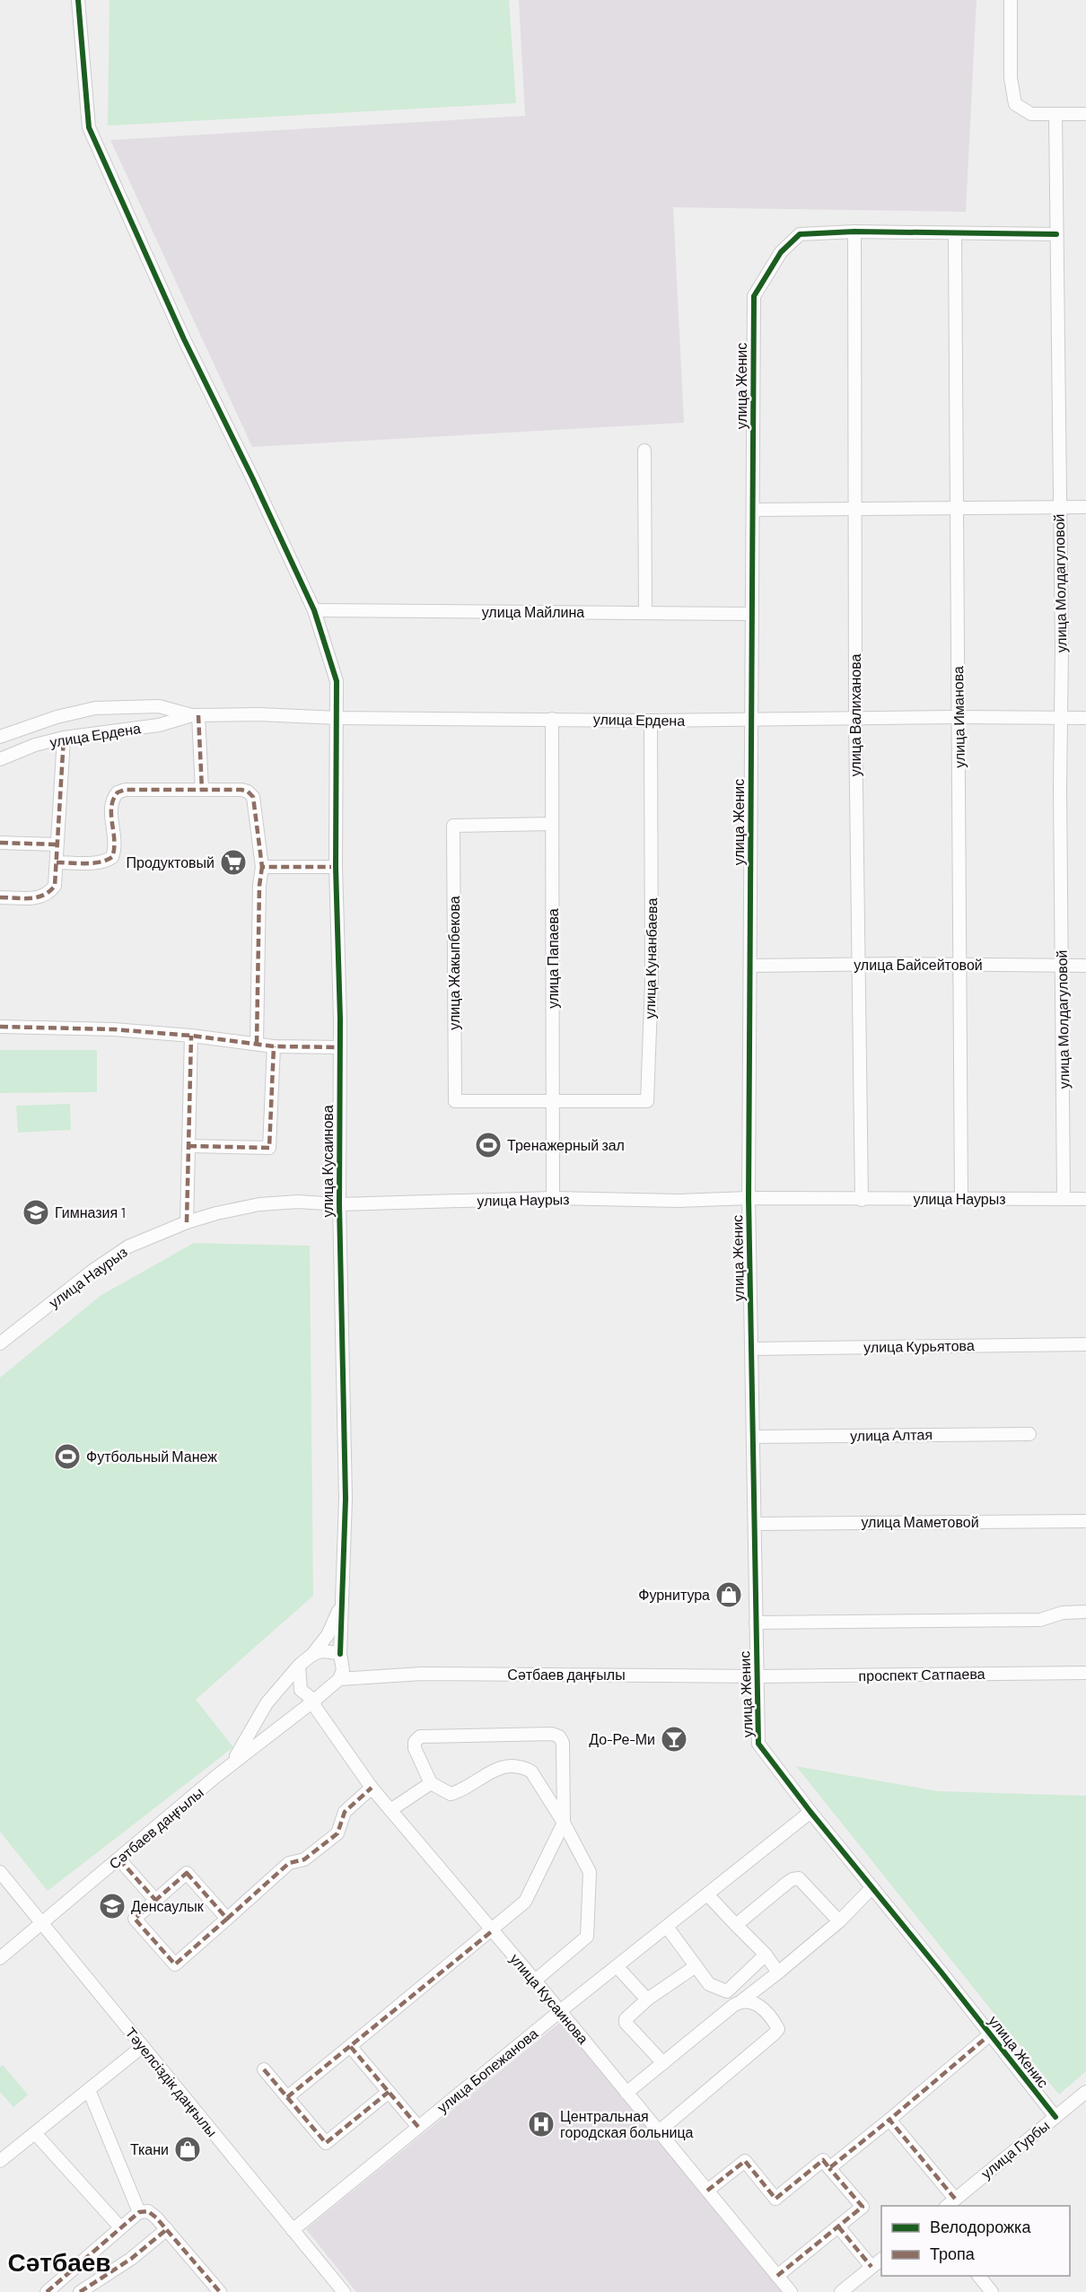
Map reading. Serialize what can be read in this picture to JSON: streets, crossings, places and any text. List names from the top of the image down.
{
  "streets": {
    "street": [
      "улица Женис",
      "улица Молдагуловой",
      "улица Майлина",
      "улица Валиханова",
      "улица Иманова",
      "улица Ердена",
      "улица Папаева",
      "улица Кунанбаева",
      "улица Жакыпбекова",
      "улица Байсейтовой",
      "улица Кусаинова",
      "улица Наурыз",
      "улица Курьятова",
      "улица Алтая",
      "улица Маметовой",
      "Сәтбаев даңғылы",
      "проспект Сатпаева",
      "улица Бопежанова",
      "Тәуелсіздік даңғылы",
      "улица Гурбы"
    ]
  },
  "crossings": [
    ["улица Женис", "улица Майлина"],
    ["улица Женис", "улица Валиханова"],
    ["улица Женис", "улица Ердена"],
    ["улица Женис", "улица Байсейтовой"],
    ["улица Женис", "улица Наурыз"],
    ["улица Женис", "улица Курьятова"],
    ["улица Женис", "улица Алтая"],
    ["улица Женис", "улица Маметовой"],
    ["улица Женис", "Сәтбаев даңғылы"],
    ["улица Женис", "проспект Сатпаева"],
    ["улица Женис", "улица Бопежанова"],
    ["улица Женис", "улица Гурбы"],
    ["улица Молдагуловой", "улица Ердена"],
    ["улица Молдагуловой", "улица Байсейтовой"],
    ["улица Молдагуловой", "улица Наурыз"],
    ["улица Майлина", "улица Кусаинова"],
    ["улица Валиханова", "улица Ердена"],
    ["улица Валиханова", "улица Байсейтовой"],
    ["улица Валиханова", "улица Наурыз"],
    ["улица Иманова", "улица Ердена"],
    ["улица Иманова", "улица Байсейтовой"],
    ["улица Иманова", "улица Наурыз"],
    ["улица Ердена", "улица Папаева"],
    ["улица Ердена", "улица Кунанбаева"],
    ["улица Ердена", "улица Кусаинова"],
    ["улица Папаева", "улица Кунанбаева"],
    ["улица Папаева", "улица Жакыпбекова"],
    ["улица Папаева", "улица Наурыз"],
    ["улица Кунанбаева", "улица Жакыпбекова"],
    ["улица Кусаинова", "улица Наурыз"],
    ["улица Кусаинова", "Сәтбаев даңғылы"],
    ["улица Кусаинова", "улица Бопежанова"],
    ["Сәтбаев даңғылы", "проспект Сатпаева"],
    ["Сәтбаев даңғылы", "Тәуелсіздік даңғылы"],
    ["улица Бопежанова", "Тәуелсіздік даңғылы"]
  ],
  "districts": ["Сәтбаев"],
  "places": {
    "supermarket": ["Продуктовый"],
    "sports": ["Тренажерный зал", "Футбольный Манеж"],
    "school or university": ["Гимназия 1", "Денсаулык"],
    "shop": ["Фурнитура", "Ткани"],
    "bar": ["До-Ре-Ми"],
    "hospital": ["Центральная городская больница"]
  },
  "legend": ["Велодорожка", "Тропа"]
}
